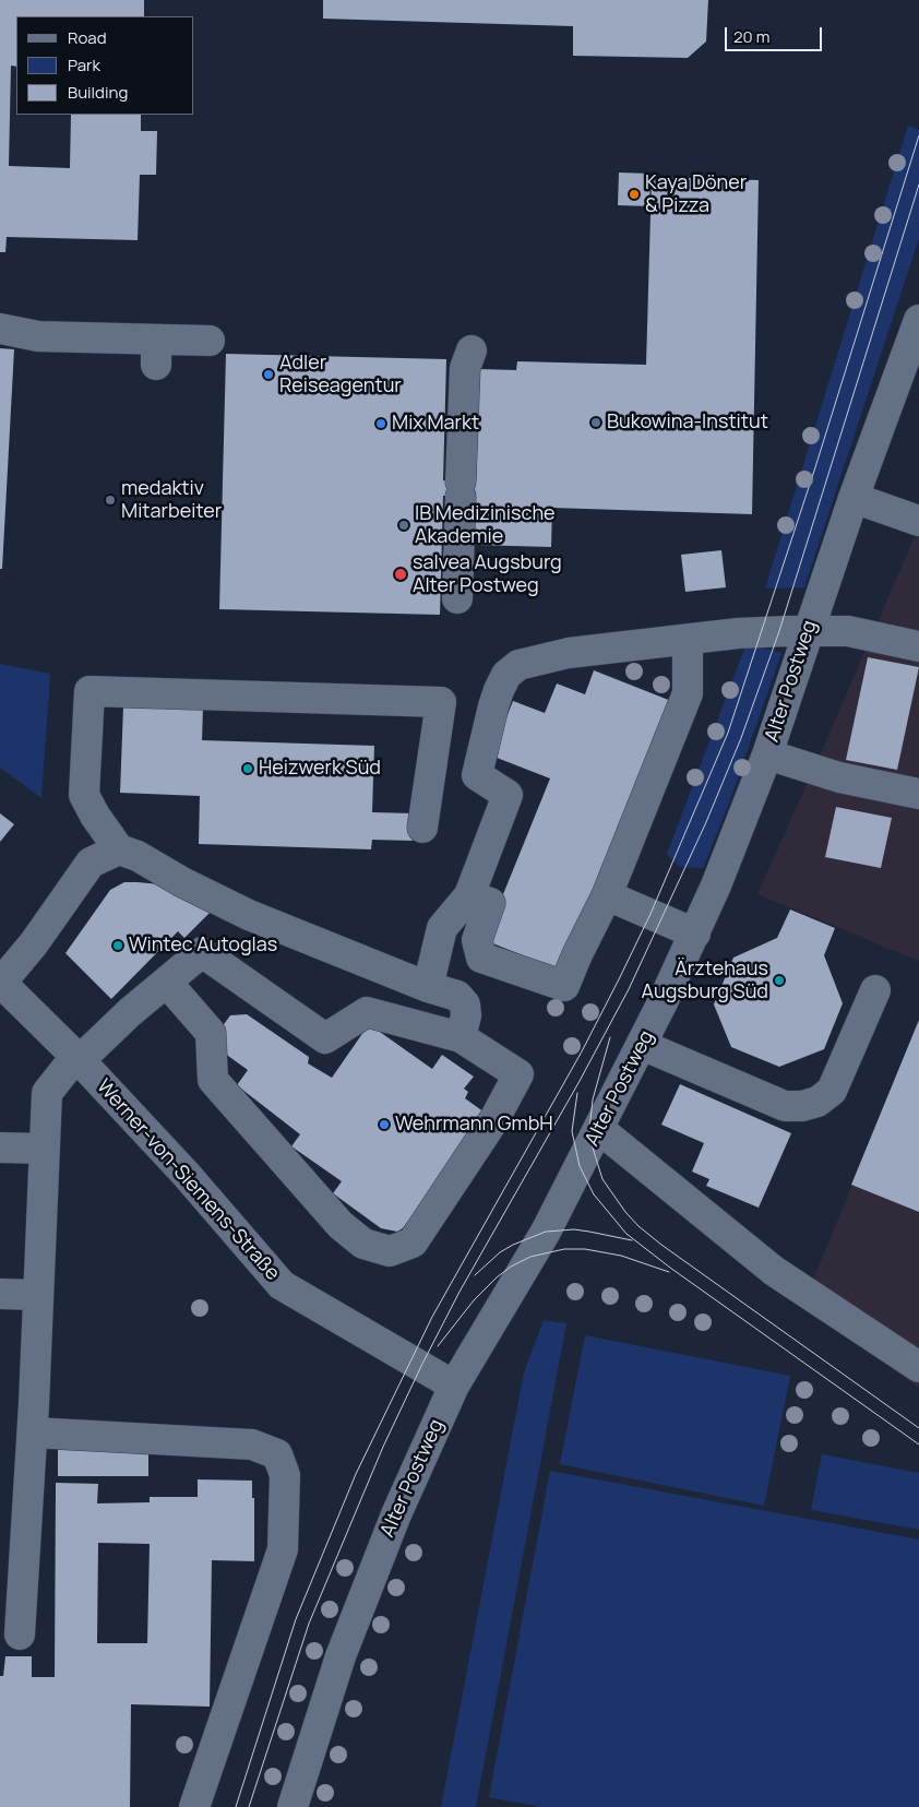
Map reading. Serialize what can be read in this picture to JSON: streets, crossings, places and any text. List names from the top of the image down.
{
  "streets": {
    "street": ["Alter Postweg", "Werner-von-Siemens-Straße"]
  },
  "crossings": [
    ["Alter Postweg", "Werner-von-Siemens-Straße"]
  ],
  "places": [
    "Kaya Döner & Pizza",
    "Adler Reiseagentur",
    "Bukowina-Institut",
    "Mix Markt",
    "medaktiv Mitarbeiter",
    "IB Medizinische Akademie",
    "salvea Augsburg Alter Postweg",
    "Heizwerk Süd",
    "Wintec Autoglas",
    "Ärztehaus Augsburg Süd",
    "Wehrmann GmbH"
  ],
  "legend": ["Road", "Park", "Building"],
  "scale_bar": "20 m"
}
